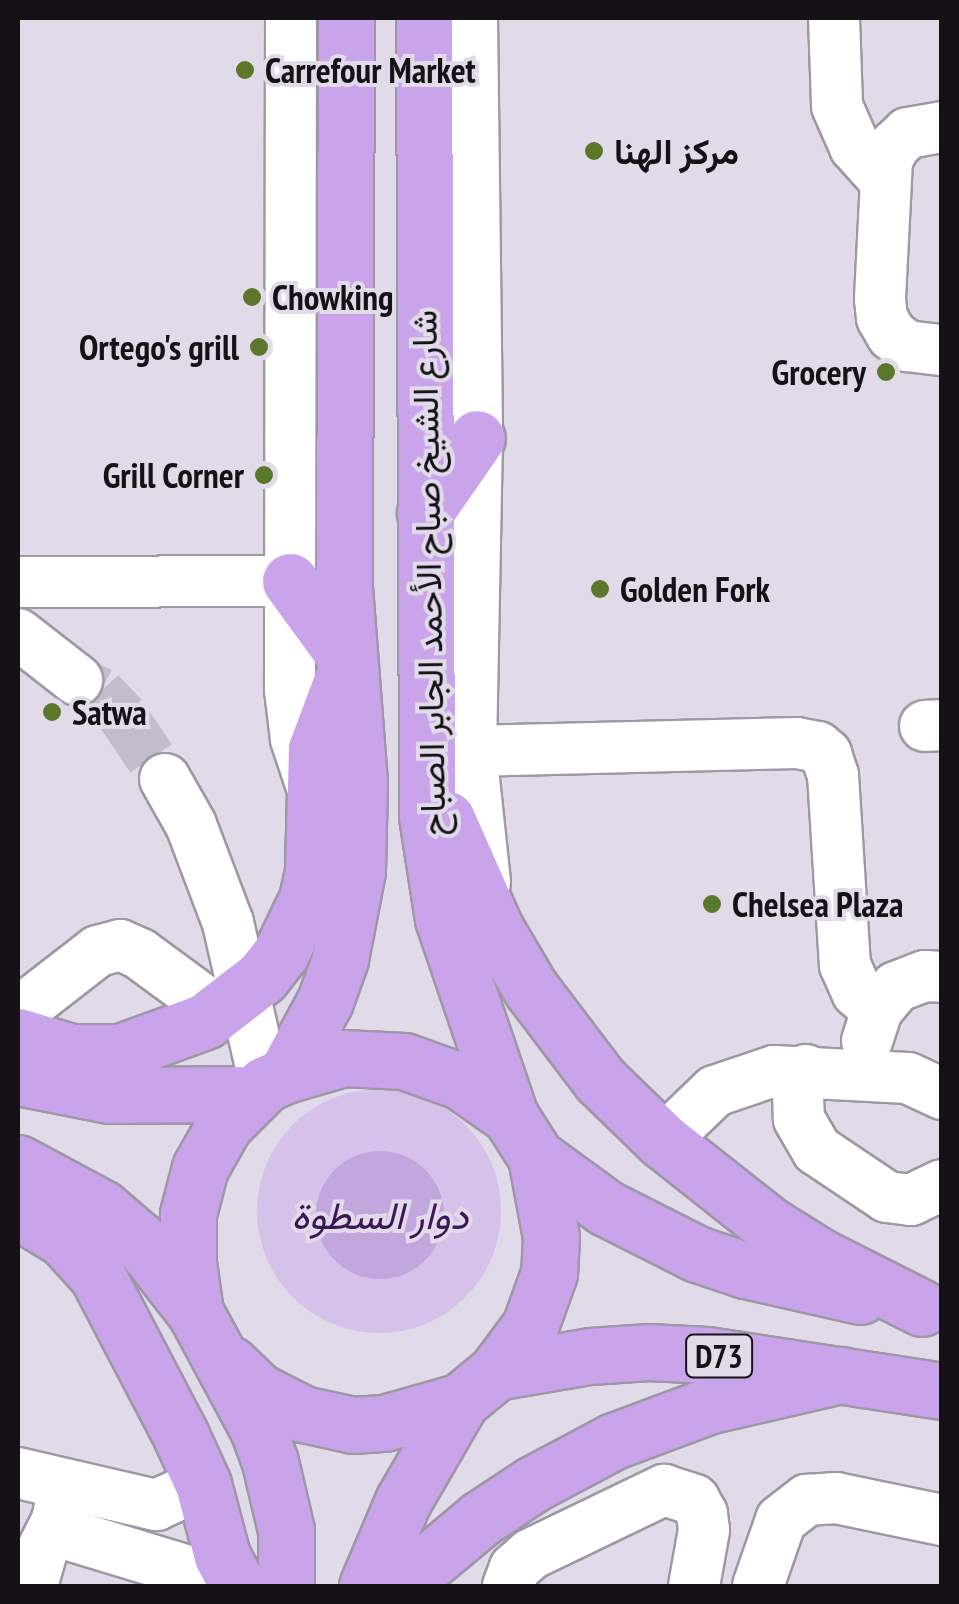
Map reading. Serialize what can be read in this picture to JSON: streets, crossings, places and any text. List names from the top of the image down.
{
  "streets": {
    "main road": ["شارع الشيخ صباح الأحمد الجابر الصباح", "D73"]
  },
  "crossings": [
    ["شارع الشيخ صباح الأحمد الجابر الصباح", "D73"]
  ],
  "water": ["دوار السطوة"],
  "places": [
    "Carrefour Market",
    "مركز الهنا",
    "Chowking",
    "Ortego's grill",
    "Grocery",
    "Grill Corner",
    "Golden Fork",
    "Satwa",
    "Chelsea Plaza"
  ]
}
